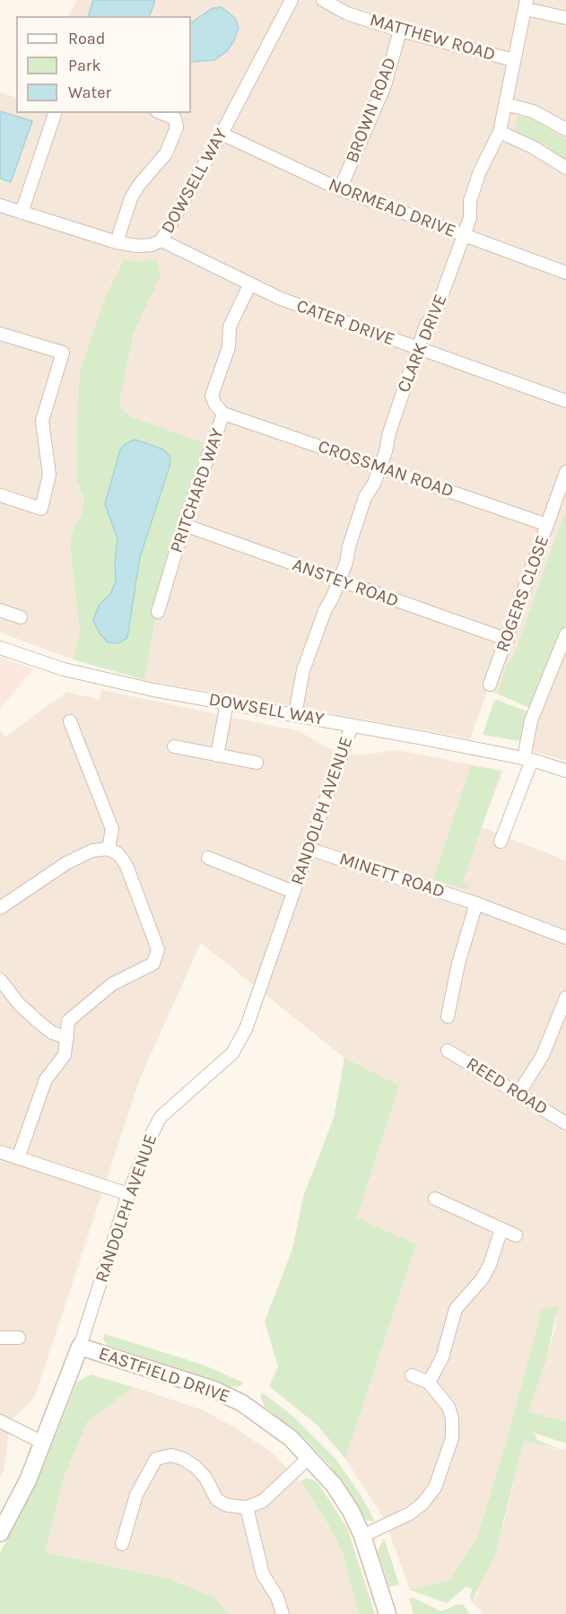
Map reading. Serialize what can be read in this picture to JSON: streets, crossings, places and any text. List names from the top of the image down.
{
  "streets": {
    "street": [
      "MATTHEW ROAD",
      "BROWN ROAD",
      "DOWSELL WAY",
      "NORMEAD DRIVE",
      "CATER DRIVE",
      "CLARK DRIVE",
      "CROSSMAN ROAD",
      "PRITCHARD WAY",
      "ANSTEY ROAD",
      "ROGERS CLOSE",
      "RANDOLPH AVENUE",
      "MINETT ROAD",
      "REED ROAD",
      "EASTFIELD DRIVE"
    ]
  },
  "crossings": [
    ["MATTHEW ROAD", "BROWN ROAD"],
    ["MATTHEW ROAD", "CLARK DRIVE"],
    ["BROWN ROAD", "NORMEAD DRIVE"],
    ["DOWSELL WAY", "NORMEAD DRIVE"],
    ["DOWSELL WAY", "CATER DRIVE"],
    ["DOWSELL WAY", "CLARK DRIVE"],
    ["DOWSELL WAY", "RANDOLPH AVENUE"],
    ["NORMEAD DRIVE", "CLARK DRIVE"],
    ["CATER DRIVE", "CLARK DRIVE"],
    ["CATER DRIVE", "PRITCHARD WAY"],
    ["CLARK DRIVE", "CROSSMAN ROAD"],
    ["CLARK DRIVE", "ANSTEY ROAD"],
    ["CROSSMAN ROAD", "PRITCHARD WAY"],
    ["CROSSMAN ROAD", "ROGERS CLOSE"],
    ["PRITCHARD WAY", "ANSTEY ROAD"],
    ["ANSTEY ROAD", "ROGERS CLOSE"],
    ["RANDOLPH AVENUE", "MINETT ROAD"],
    ["RANDOLPH AVENUE", "EASTFIELD DRIVE"]
  ],
  "legend": ["Road", "Park", "Water"]
}
